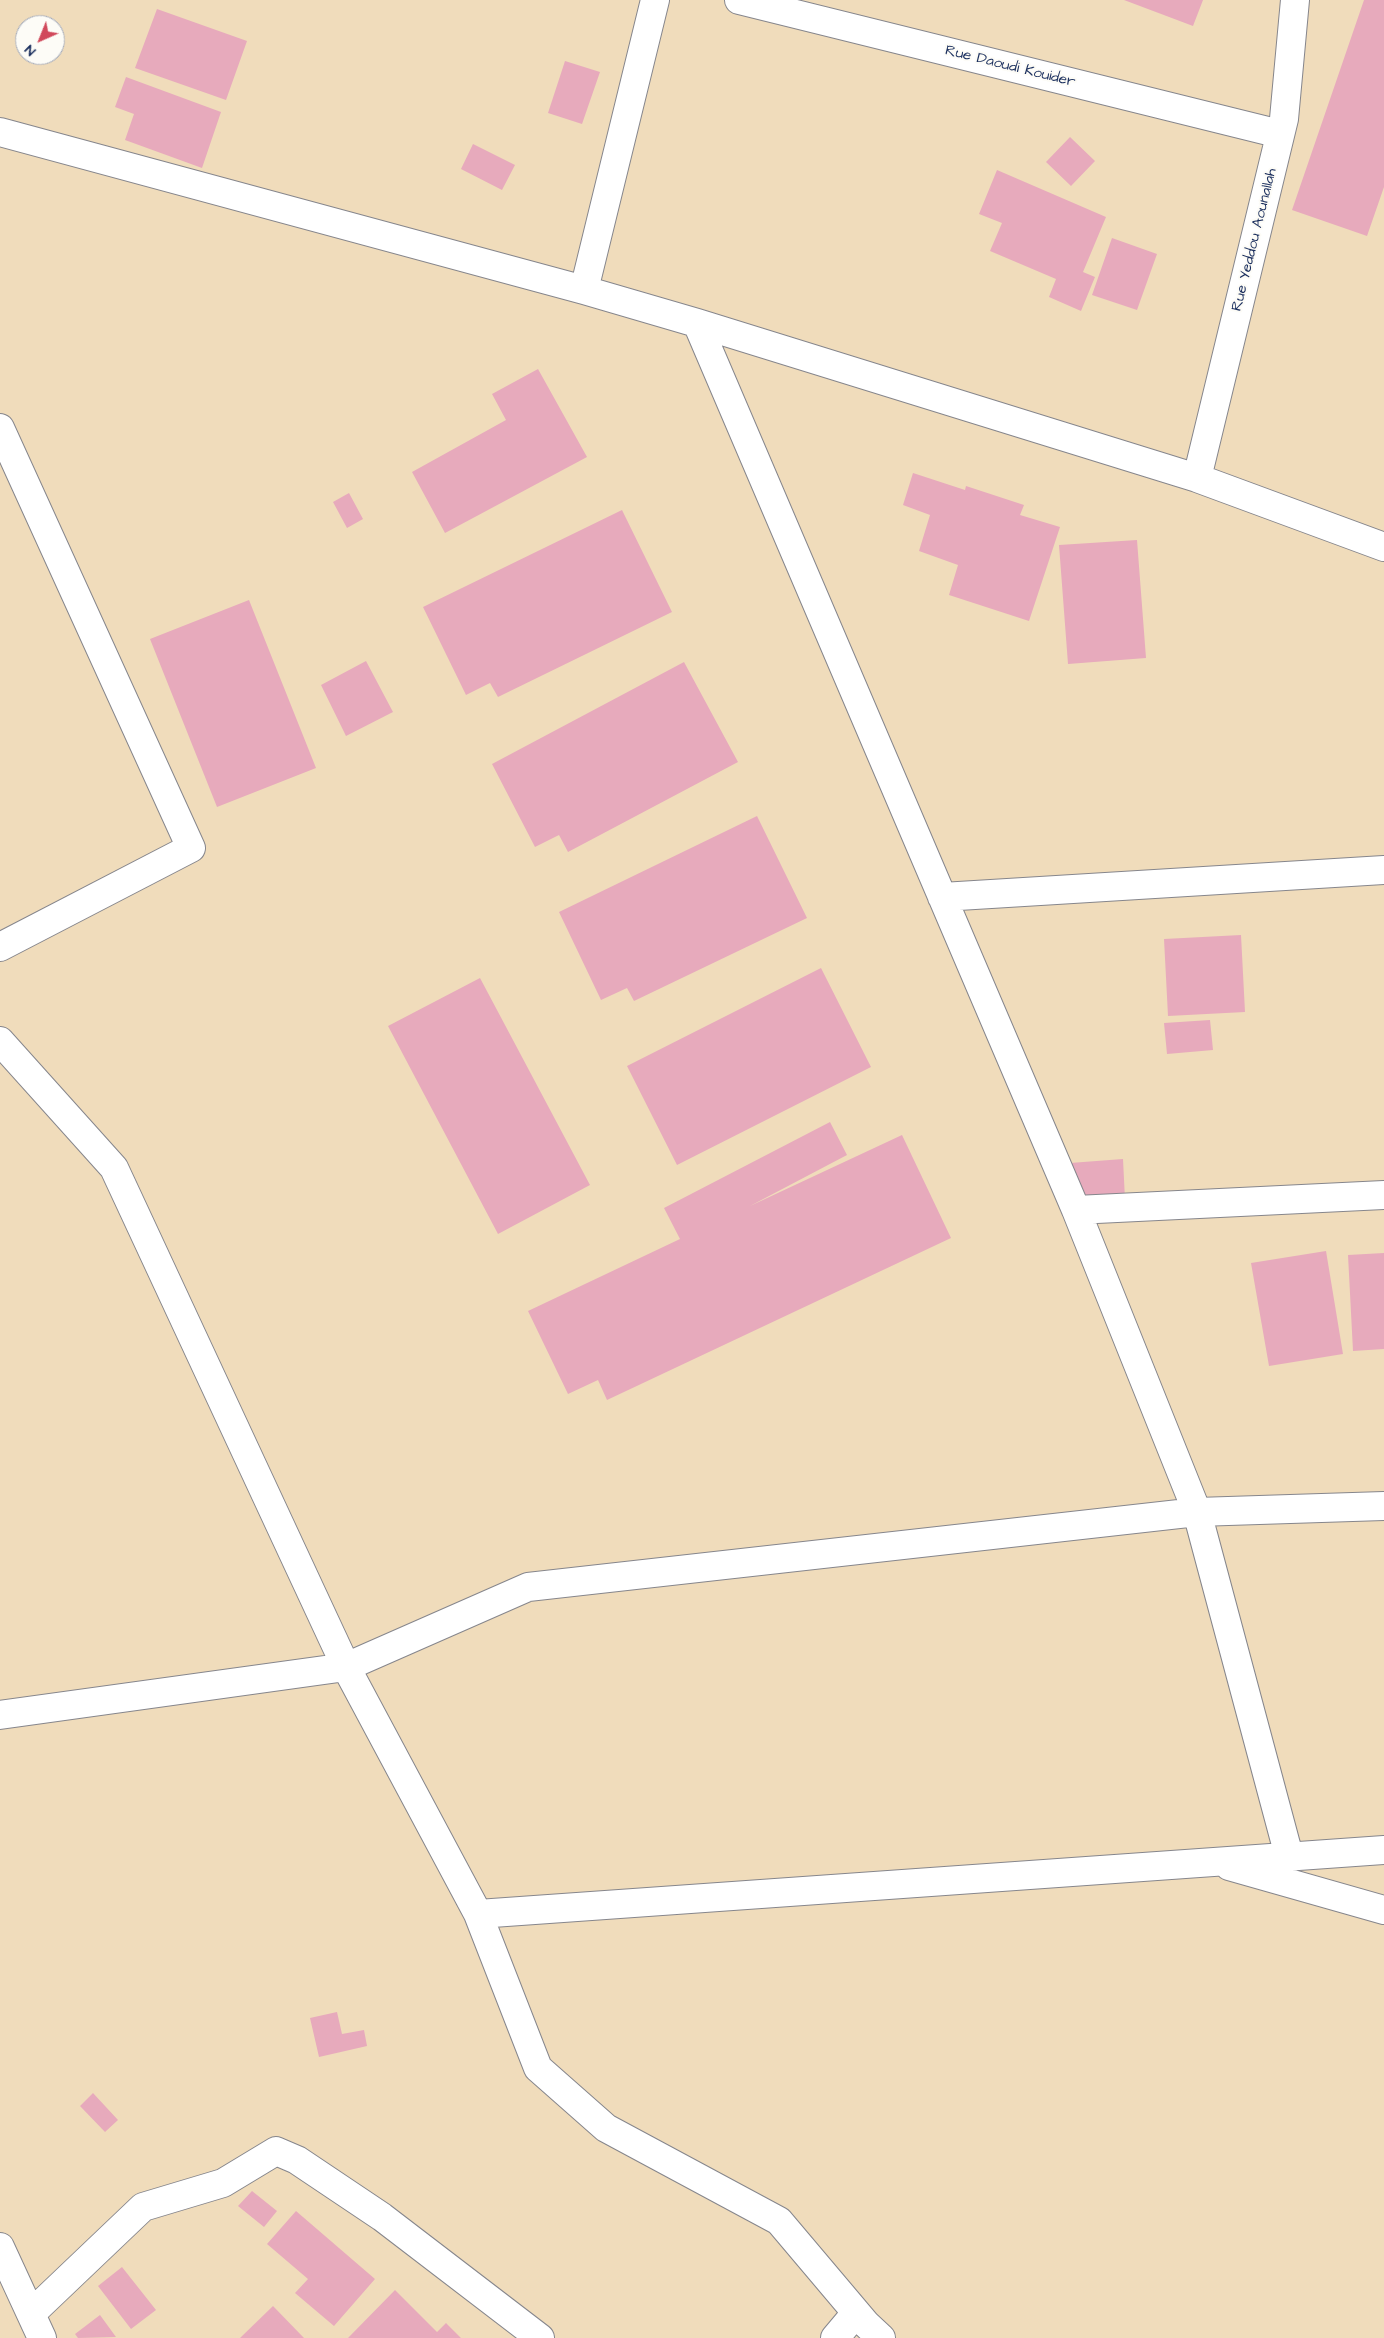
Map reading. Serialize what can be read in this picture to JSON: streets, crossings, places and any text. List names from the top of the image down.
{
  "streets": {
    "street": ["Rue Daoudi Kouider", "Rue Yeddou Aounallah"]
  },
  "crossings": [
    ["Rue Daoudi Kouider", "Rue Yeddou Aounallah"]
  ],
  "north": "bottom left"
}
